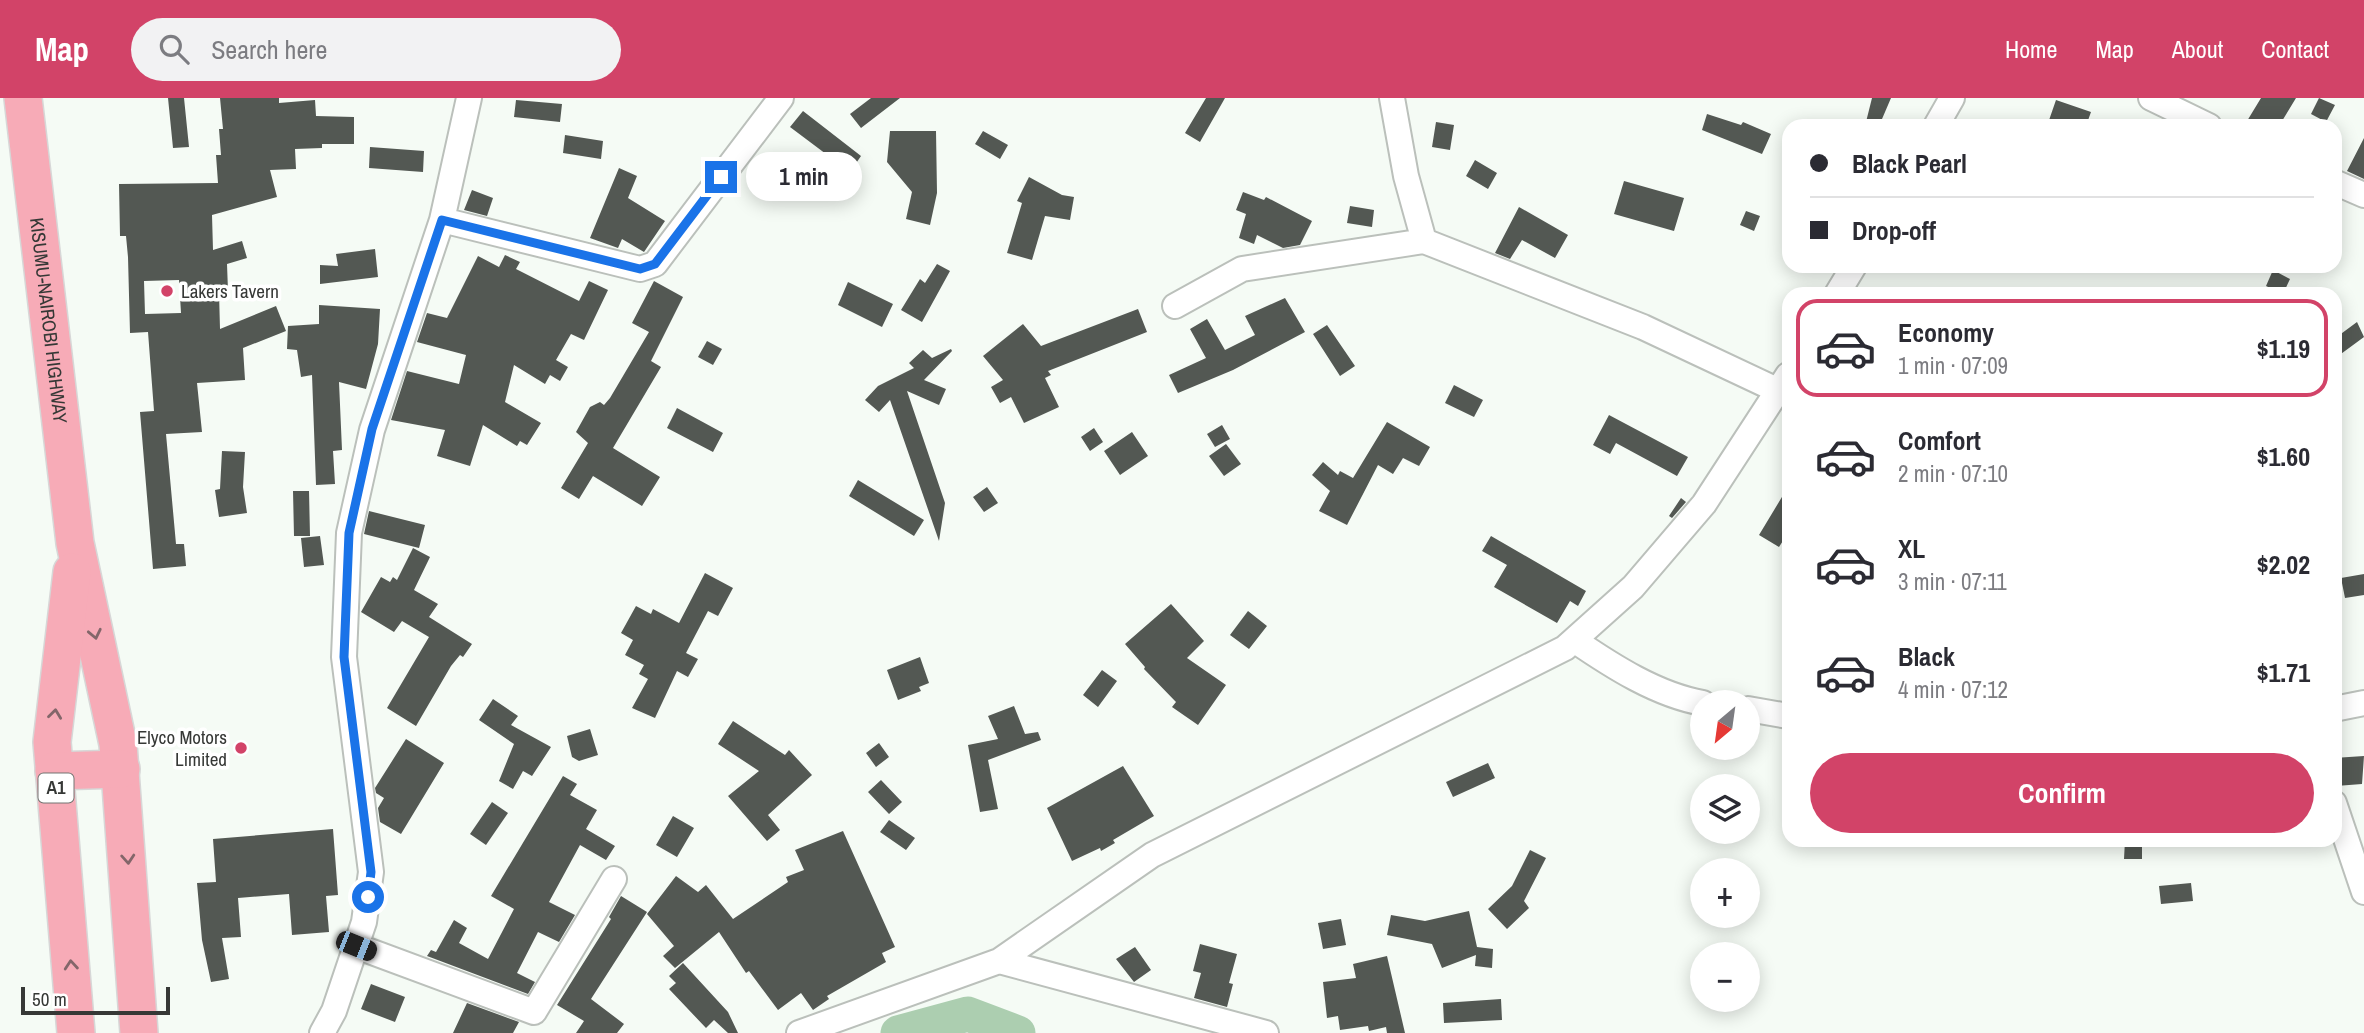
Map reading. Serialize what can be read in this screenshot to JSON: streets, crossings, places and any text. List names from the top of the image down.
{
  "streets": {
    "highway": ["KISUMU-NAIROBI HIGHWAY", "A1"]
  },
  "crossings": [
    ["KISUMU-NAIROBI HIGHWAY", "A1"]
  ],
  "places": ["Lakers Tavern", "Elyco Motors Limited"],
  "scale_bar": "50 m",
  "north": "bottom left",
  "page": {
    "header": "Map",
    "search": "Search here",
    "nav": [
      "Home",
      "Map",
      "About",
      "Contact"
    ],
    "banner": ["Black Pearl", "Drop-off"],
    "bubble": "1 min",
    "list": [
      {
        "name": "Economy",
        "note": "1 min · 07:09",
        "value": "$1.19"
      },
      {
        "name": "Comfort",
        "note": "2 min · 07:10",
        "value": "$1.60"
      },
      {
        "name": "XL",
        "note": "3 min · 07:11",
        "value": "$2.02"
      },
      {
        "name": "Black",
        "note": "4 min · 07:12",
        "value": "$1.71"
      }
    ],
    "map_buttons": ["+", "−"],
    "buttons": "Confirm",
    "scale": "50 m"
  }
}
